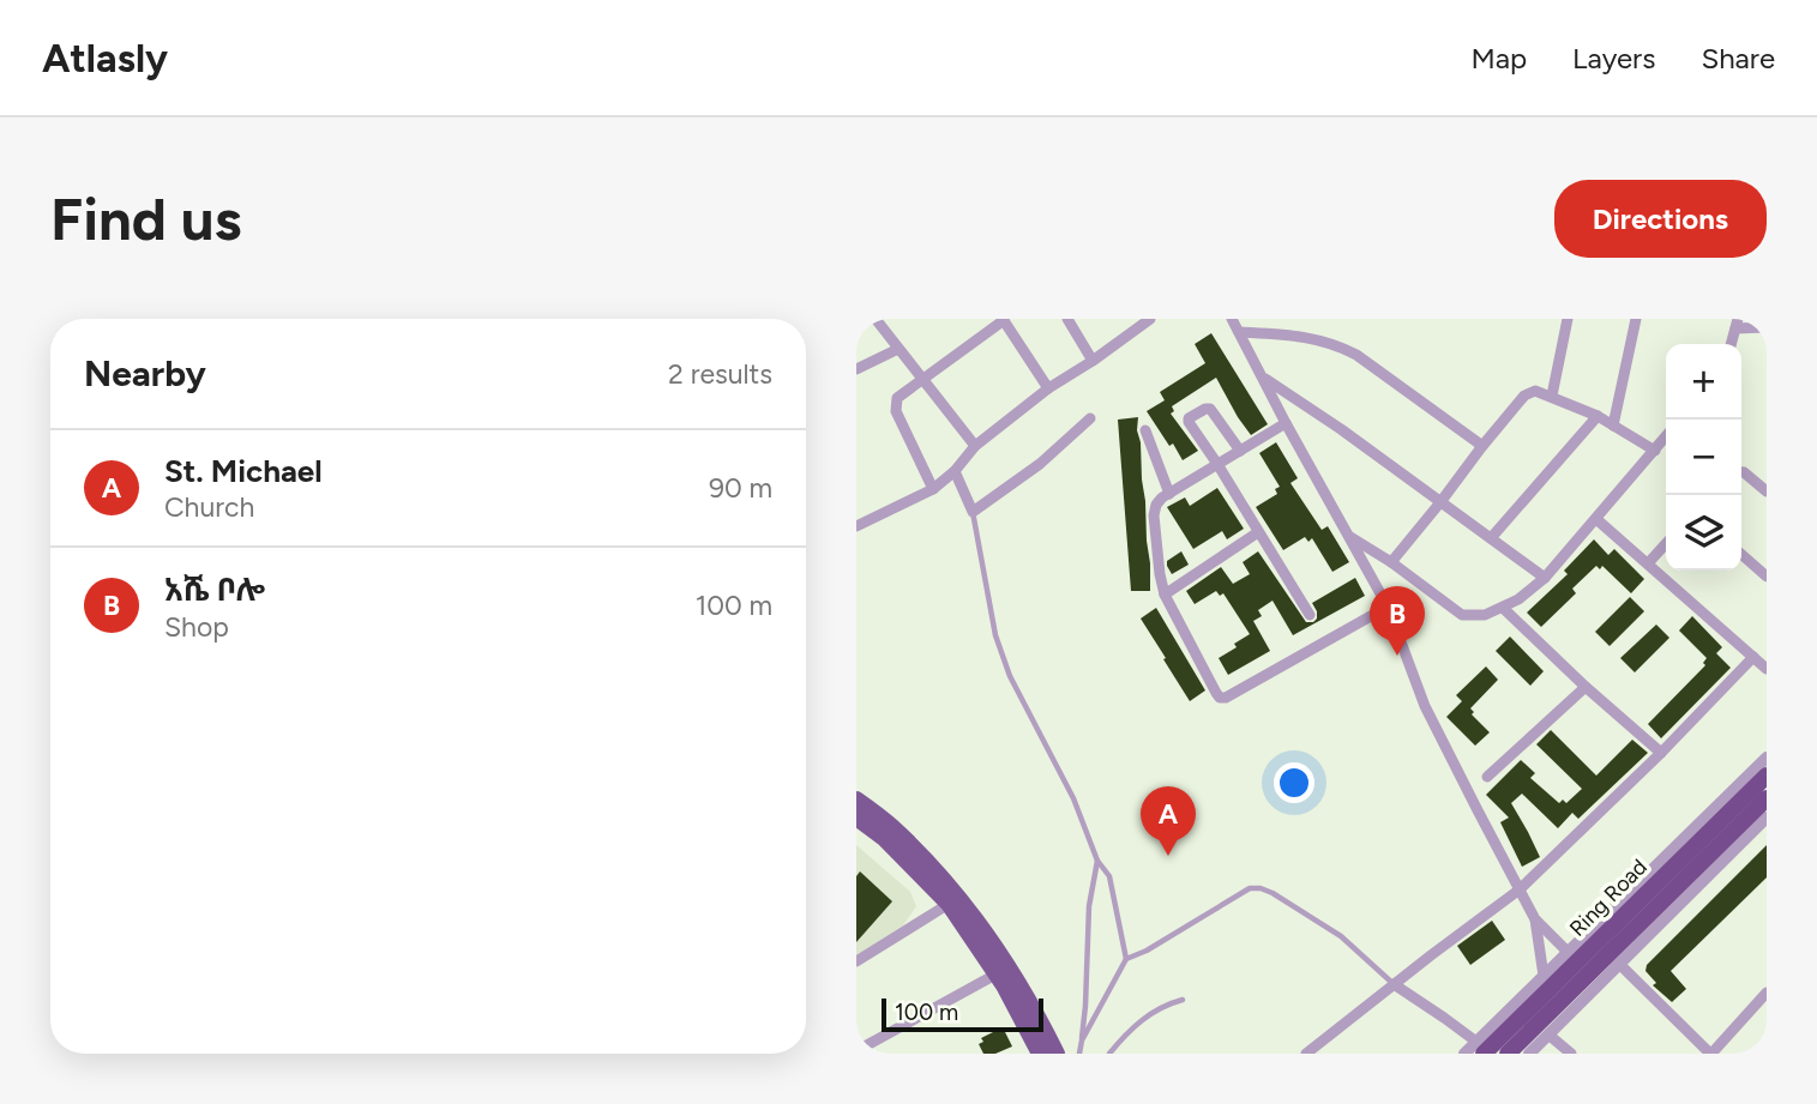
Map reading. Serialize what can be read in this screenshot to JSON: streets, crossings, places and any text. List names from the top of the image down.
{
  "streets": {
    "highway": ["Ring Road"]
  },
  "scale_bar": "100 m",
  "page": {
    "header": "Atlasly",
    "nav": ["Map", "Layers", "Share"],
    "buttons": "Directions",
    "title": "Find us",
    "heading": ["Nearby", "2 results"],
    "map_buttons": ["+", "−"],
    "list": [
      {
        "mark": "A",
        "name": "St. Michael",
        "note": "Church",
        "value": "90 m"
      },
      {
        "mark": "B",
        "name": "አሼ ቦሎ",
        "note": "Shop",
        "value": "100 m"
      }
    ],
    "pins": ["B", "A"],
    "scale": "100 m"
  }
}
